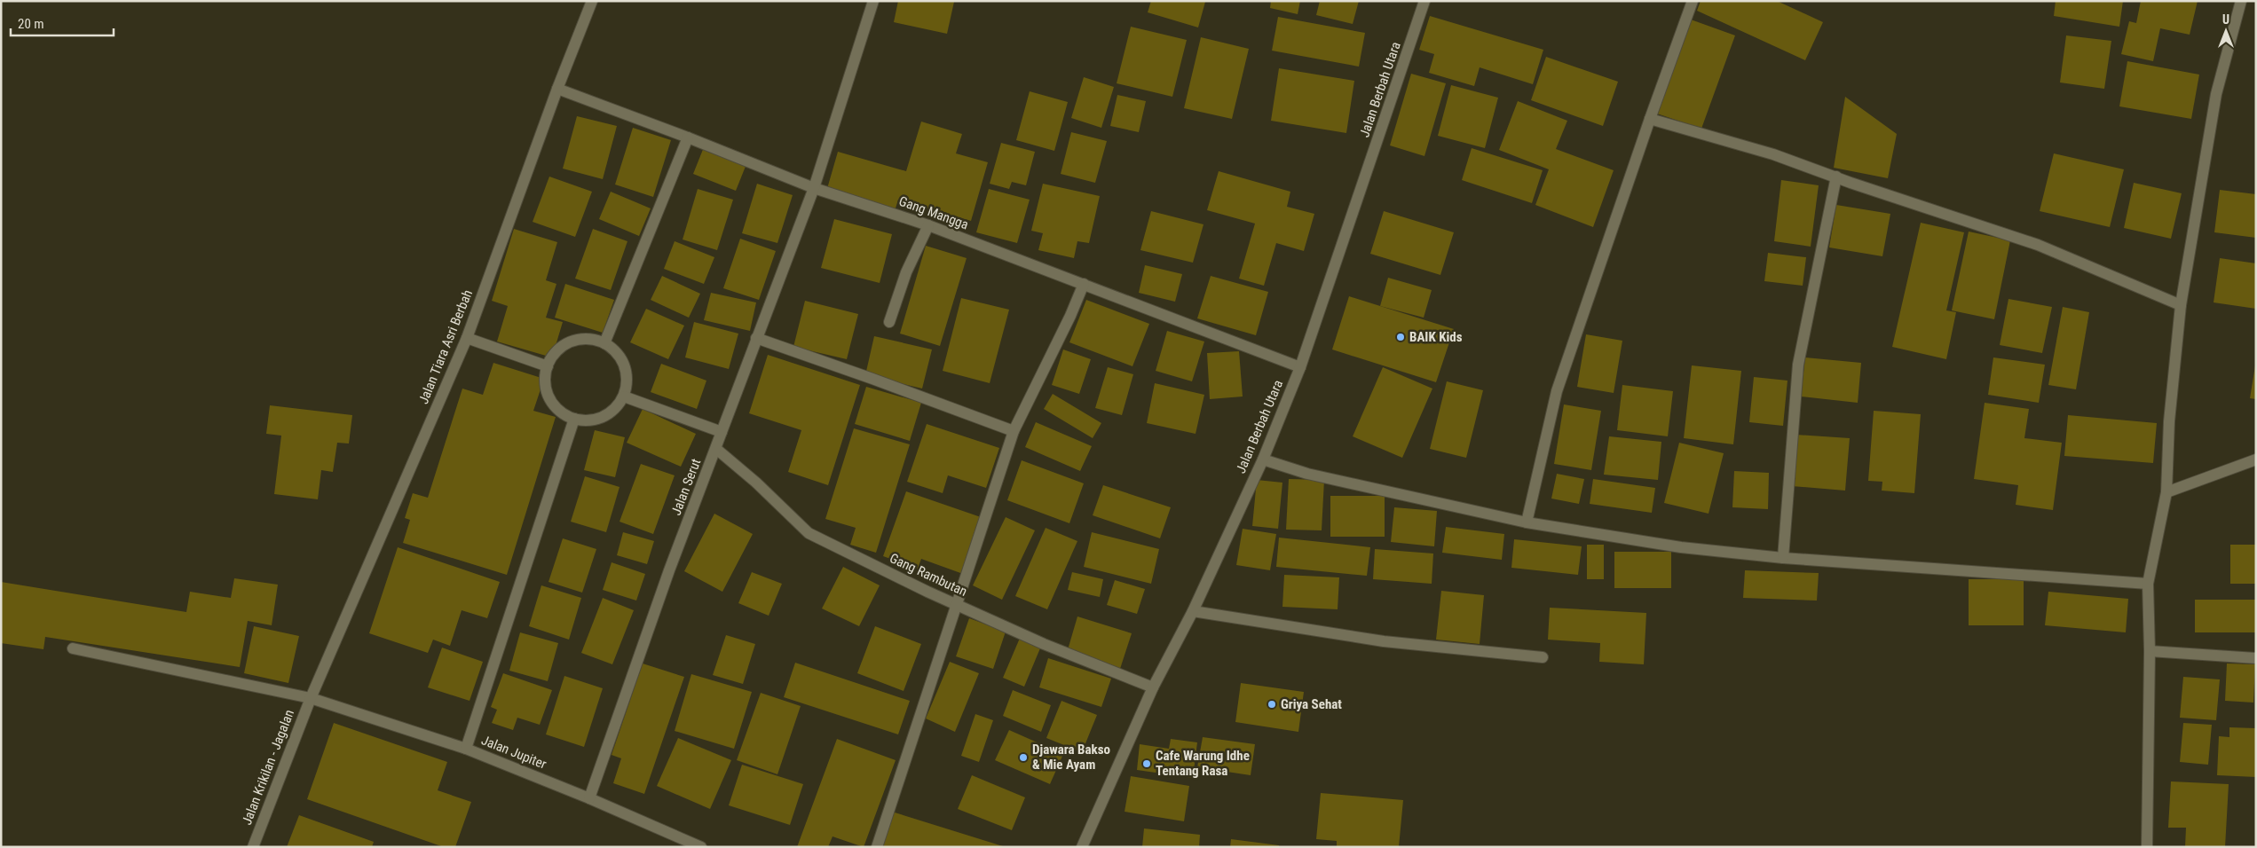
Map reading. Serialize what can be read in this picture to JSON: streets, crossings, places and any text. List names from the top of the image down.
{
  "streets": {
    "street": [
      "Jalan Berbah Utara",
      "Gang Mangga",
      "Jalan Tiara Asri Berbah",
      "Jalan Serut",
      "Gang Rambutan",
      "Jalan Jupiter",
      "Jalan Krikilan - Jagalan"
    ]
  },
  "crossings": [
    ["Jalan Berbah Utara", "Gang Mangga"],
    ["Jalan Berbah Utara", "Gang Rambutan"],
    ["Gang Mangga", "Jalan Tiara Asri Berbah"],
    ["Gang Mangga", "Jalan Serut"],
    ["Jalan Tiara Asri Berbah", "Jalan Jupiter"],
    ["Jalan Tiara Asri Berbah", "Jalan Krikilan - Jagalan"],
    ["Jalan Serut", "Gang Rambutan"],
    ["Jalan Serut", "Jalan Jupiter"],
    ["Jalan Jupiter", "Jalan Krikilan - Jagalan"]
  ],
  "places": [
    "BAIK Kids",
    "Griya Sehat",
    "Djawara Bakso & Mie Ayam",
    "Cafe Warung Idhe Tentang Rasa"
  ],
  "scale_bar": "20 m",
  "north": "top"
}
